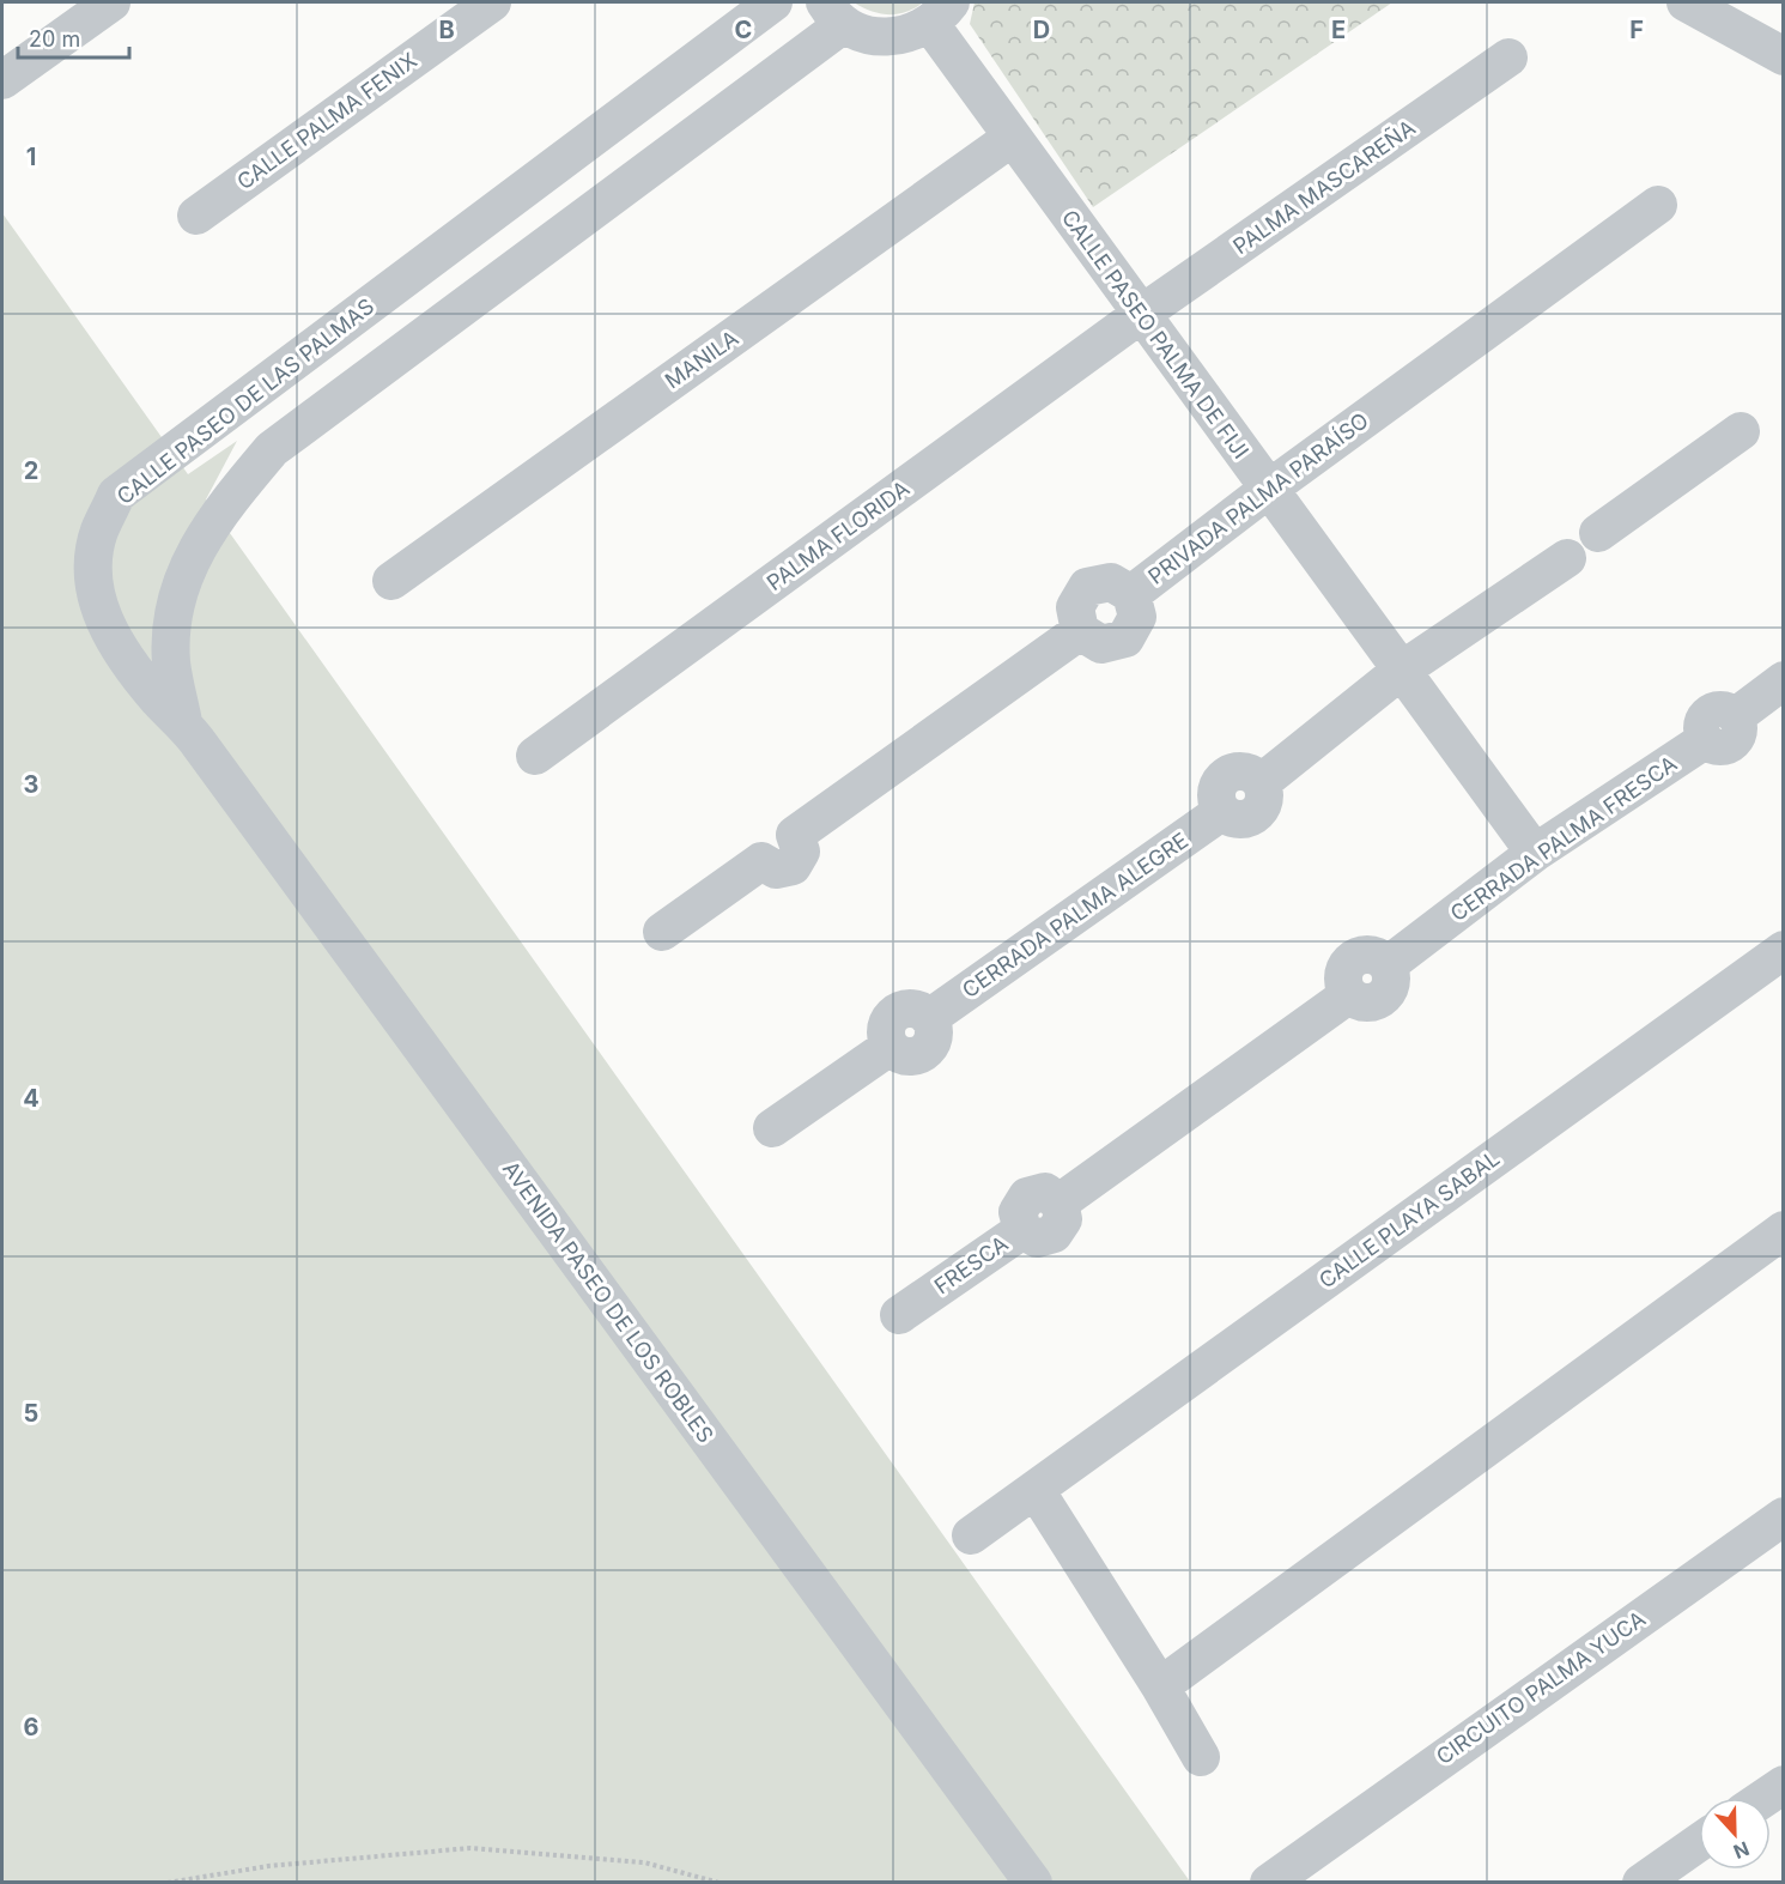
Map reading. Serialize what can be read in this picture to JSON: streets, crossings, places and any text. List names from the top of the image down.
{
  "streets": {
    "street": [
      "CALLE PALMA FENIX",
      "PALMA MASCAREÑA",
      "CALLE PASEO PALMA DE FIJI",
      "MANILA",
      "CALLE PASEO DE LAS PALMAS",
      "PRIVADA PALMA PARAÍSO",
      "PALMA FLORIDA",
      "CERRADA PALMA FRESCA",
      "CERRADA PALMA ALEGRE",
      "CALLE PLAYA SABAL",
      "FRESCA",
      "AVENIDA PASEO DE LOS ROBLES",
      "CIRCUITO PALMA YUCA"
    ]
  },
  "crossings": [
    ["PALMA MASCAREÑA", "CALLE PASEO PALMA DE FIJI"],
    ["PALMA MASCAREÑA", "PALMA FLORIDA"],
    ["CALLE PASEO PALMA DE FIJI", "MANILA"],
    ["CALLE PASEO PALMA DE FIJI", "PRIVADA PALMA PARAÍSO"],
    ["CALLE PASEO PALMA DE FIJI", "PALMA FLORIDA"],
    ["CALLE PASEO PALMA DE FIJI", "CERRADA PALMA FRESCA"],
    ["CALLE PASEO PALMA DE FIJI", "CERRADA PALMA ALEGRE"],
    ["CALLE PASEO DE LAS PALMAS", "AVENIDA PASEO DE LOS ROBLES"],
    ["CERRADA PALMA FRESCA", "FRESCA"]
  ],
  "scale_bar": "20 m",
  "north": "bottom",
  "grid": {
    "columns": [
      "B",
      "C",
      "D",
      "E",
      "F"
    ],
    "rows": [
      "1",
      "2",
      "3",
      "4",
      "5",
      "6"
    ]
  }
}
